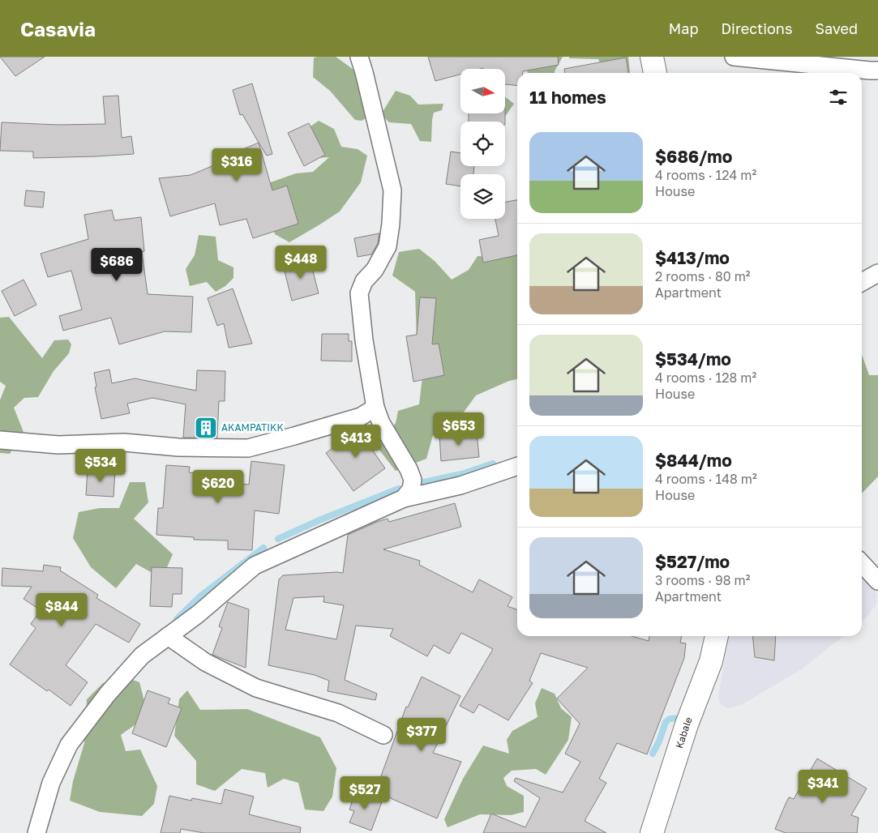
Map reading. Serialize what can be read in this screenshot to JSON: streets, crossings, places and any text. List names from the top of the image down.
{
  "streets": {
    "street": ["Kabale"]
  },
  "places": {
    "building": ["AKAMPATIKK"]
  },
  "north": "right",
  "page": {
    "header": "Casavia",
    "nav": ["Map", "Directions", "Saved"],
    "heading": "11 homes",
    "list": [
      {
        "name": "$686/mo",
        "note": "4 rooms · 124 m² · House"
      },
      {
        "name": "$413/mo",
        "note": "2 rooms · 80 m² · Apartment"
      },
      {
        "name": "$534/mo",
        "note": "4 rooms · 128 m² · House"
      },
      {
        "name": "$844/mo",
        "note": "4 rooms · 148 m² · House"
      },
      {
        "name": "$527/mo",
        "note": "3 rooms · 98 m² · Apartment"
      }
    ],
    "price": [
      "$316",
      "$448",
      "$686",
      "$653",
      "$413",
      "$534",
      "$620",
      "$844",
      "$377",
      "$341",
      "$527"
    ]
  }
}
